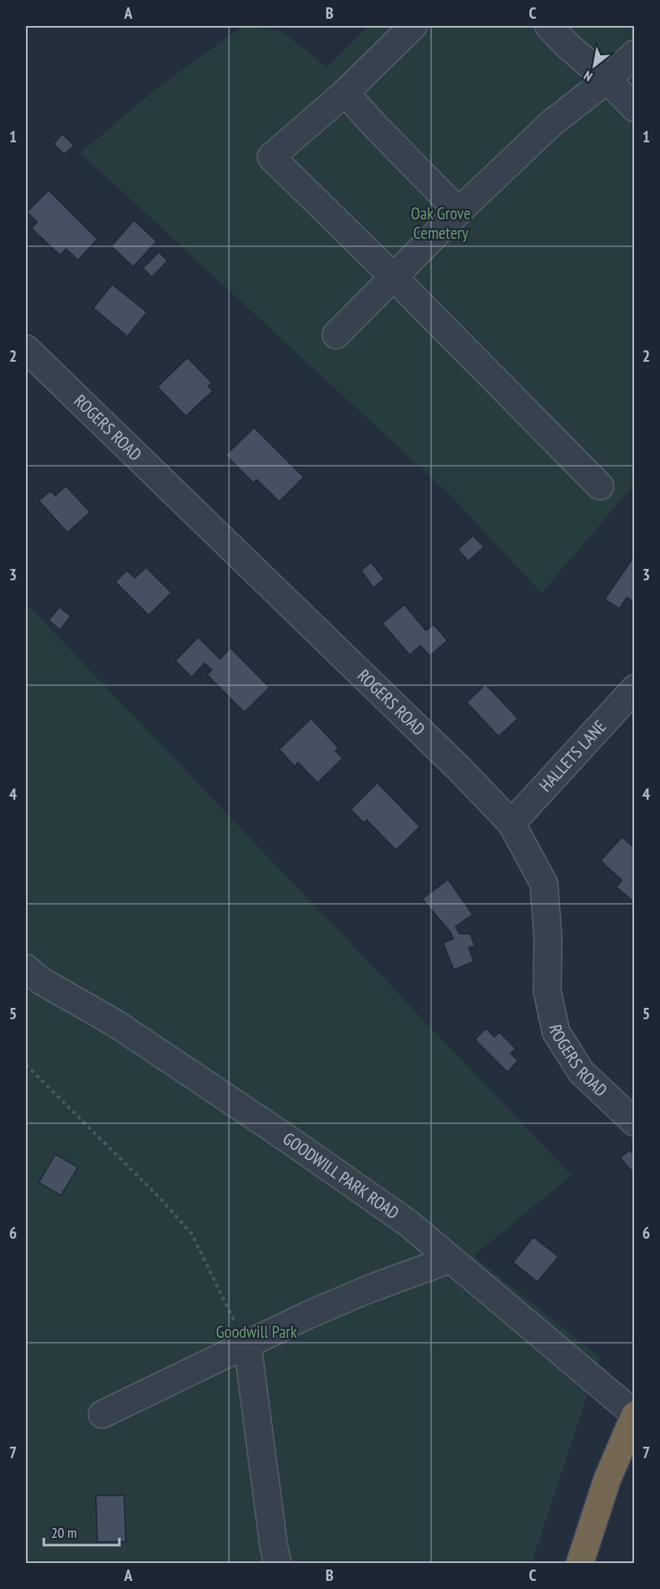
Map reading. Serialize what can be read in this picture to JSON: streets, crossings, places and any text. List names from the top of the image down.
{
  "streets": {
    "street": ["ROGERS ROAD", "HALLETS LANE", "GOODWILL PARK ROAD"]
  },
  "crossings": [
    ["ROGERS ROAD", "HALLETS LANE"]
  ],
  "parks": ["Oak Grove Cemetery", "Goodwill Park"],
  "scale_bar": "20 m",
  "north": "bottom left",
  "grid": {
    "columns": ["A", "B", "C"],
    "rows": [
      "1",
      "2",
      "3",
      "4",
      "5",
      "6",
      "7"
    ]
  }
}
